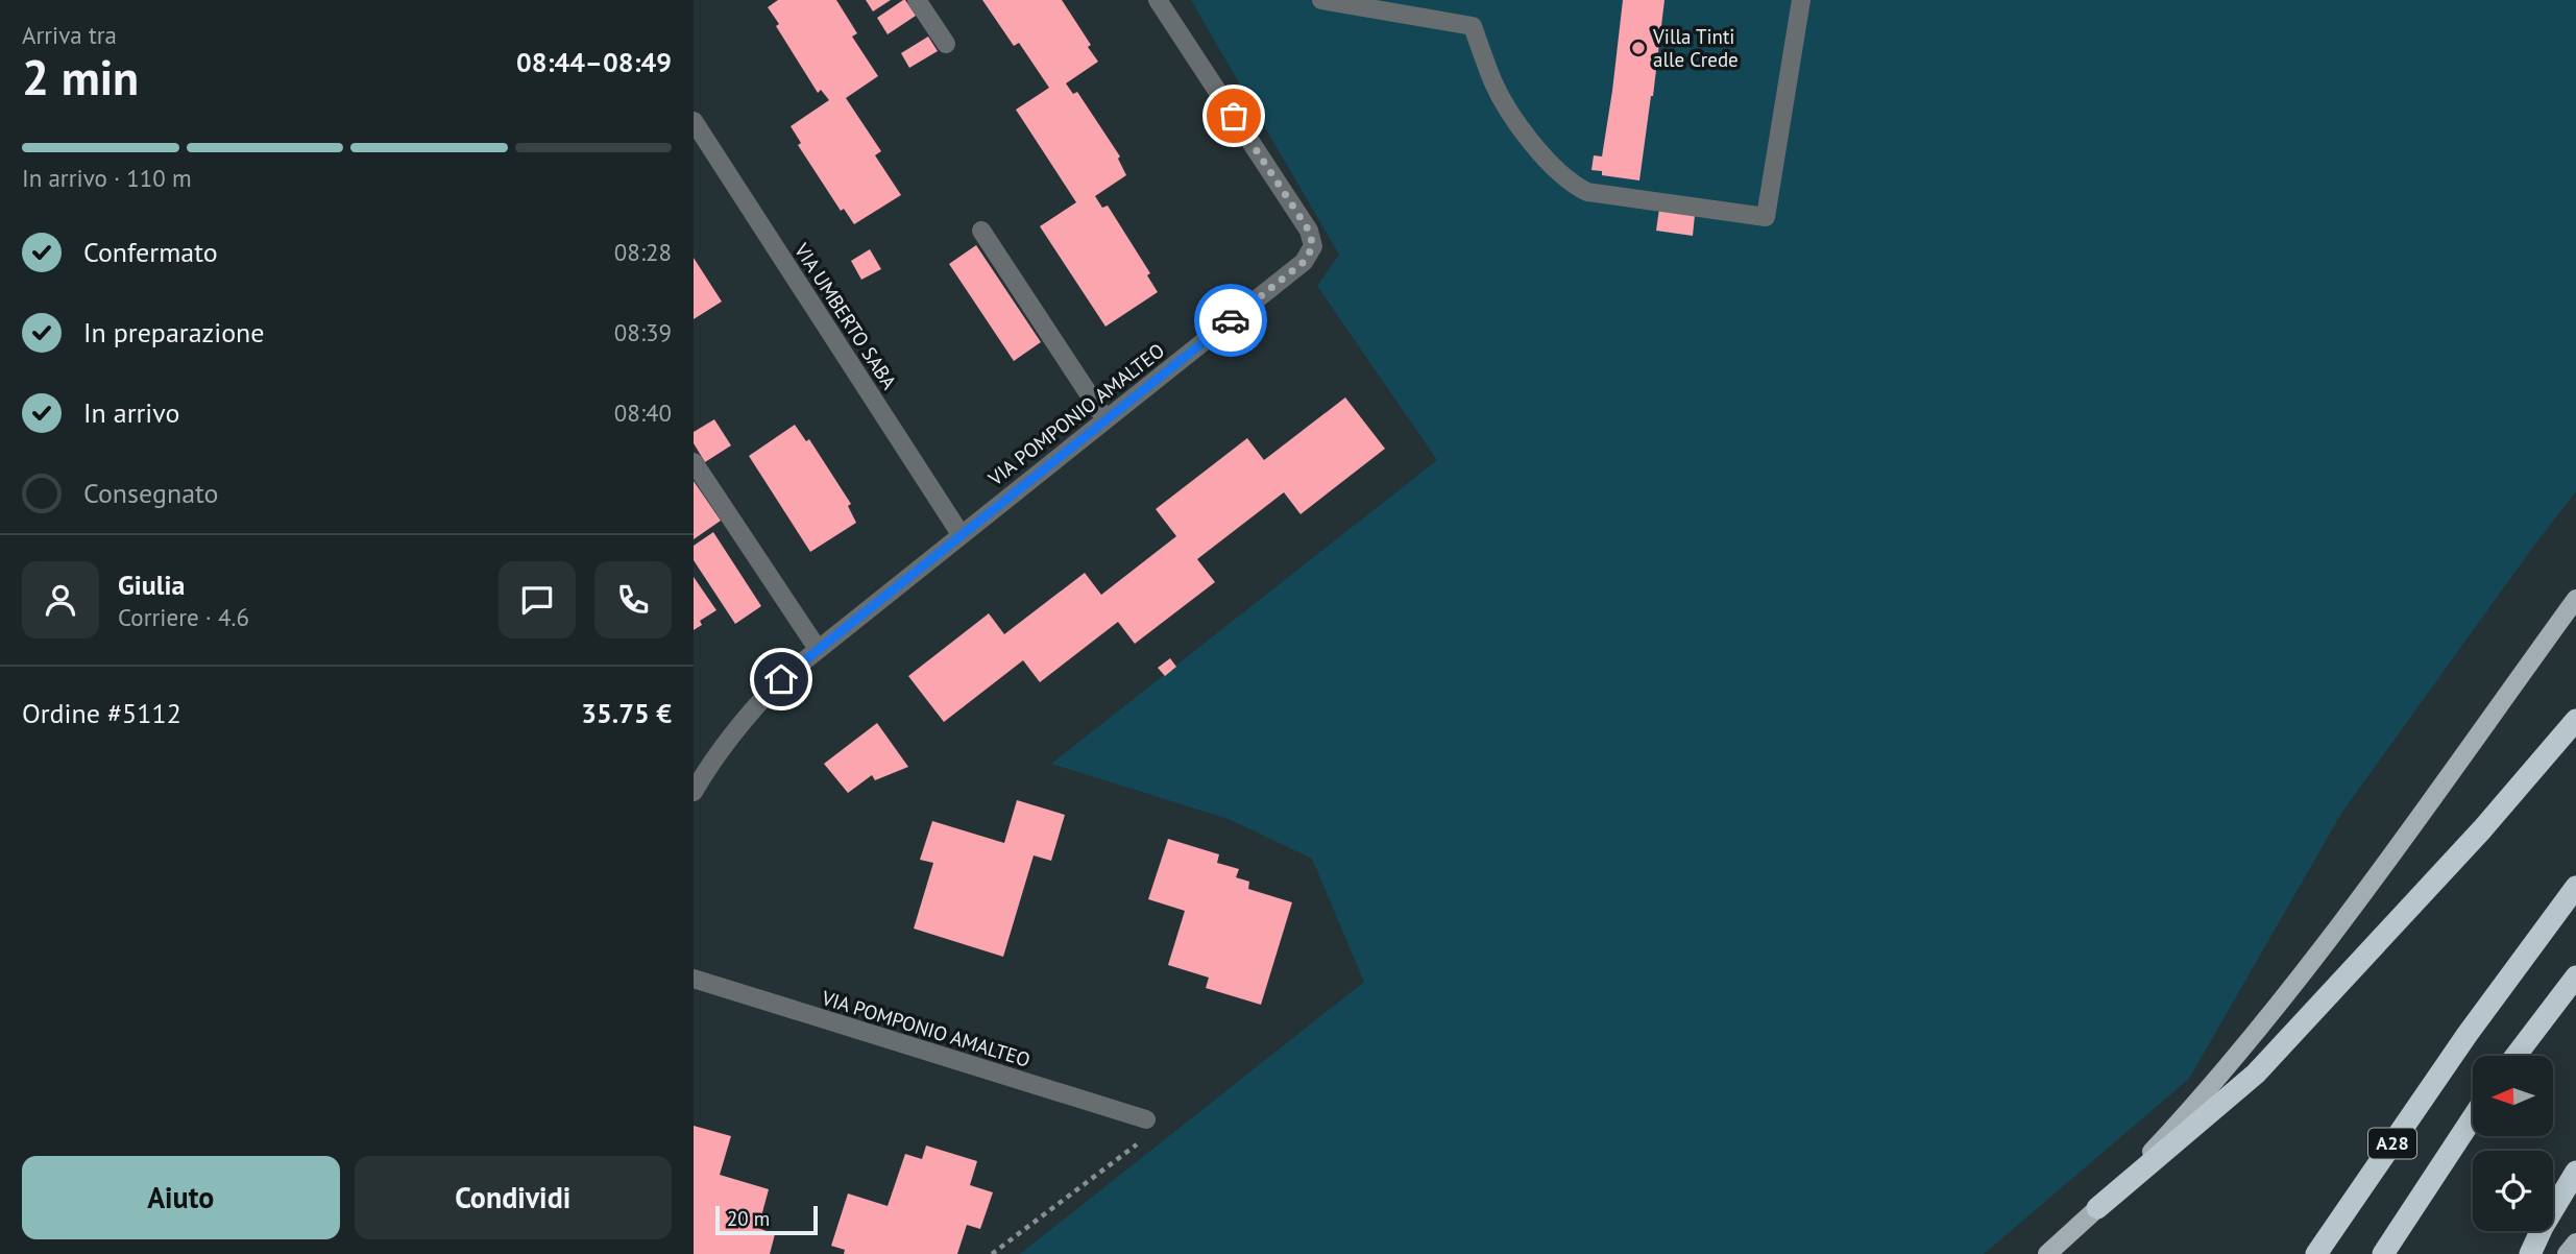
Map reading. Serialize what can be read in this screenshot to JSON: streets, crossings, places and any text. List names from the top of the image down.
{
  "streets": {
    "highway": ["A28"],
    "street": ["VIA UMBERTO SABA", "VIA POMPONIO AMALTEO"]
  },
  "crossings": [
    ["VIA UMBERTO SABA", "VIA POMPONIO AMALTEO"]
  ],
  "places": ["Villa Tinti alle Crede"],
  "scale_bar": "20 m",
  "north": "left",
  "page": {
    "heading": ["2 min", "Arriva tra", "08:44–08:49"],
    "panel": [
      "Giulia",
      "Corriere · 4.6",
      "Ordine #5112",
      "35.75 €"
    ],
    "bar": "In arrivo · 110 m",
    "list": [
      ["Confermato", "08:28"],
      ["In preparazione", "08:39"],
      ["In arrivo", "08:40"],
      "Consegnato"
    ],
    "buttons": ["Aiuto", "Condividi"],
    "scale": "20 m"
  }
}
